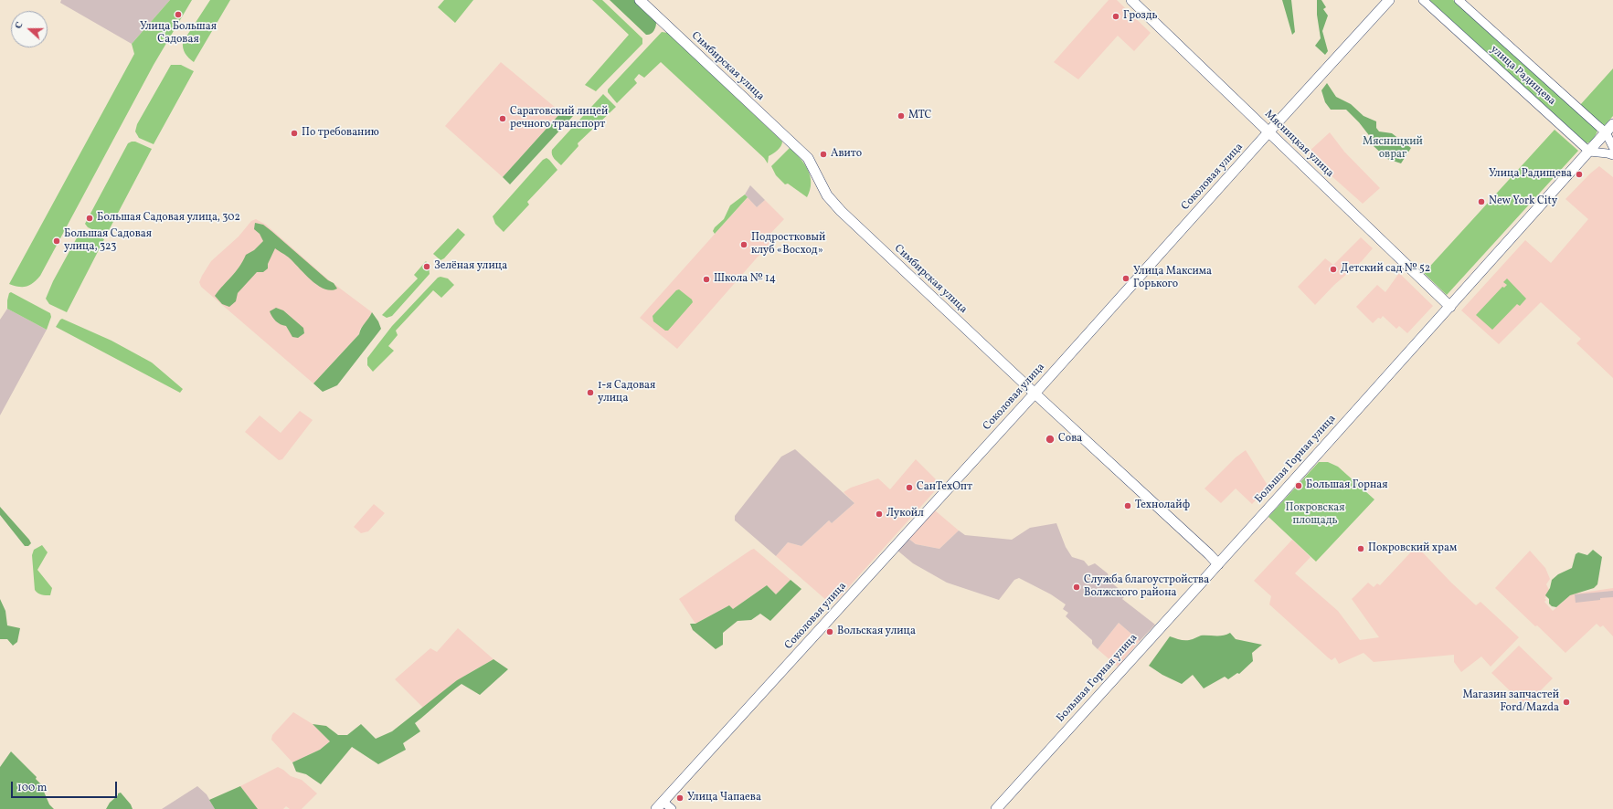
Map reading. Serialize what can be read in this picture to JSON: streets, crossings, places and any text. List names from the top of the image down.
{
  "streets": {
    "main road": [
      "Симбирская улица",
      "Мясницкая улица",
      "Соколовая улица",
      "Большая Горная улица"
    ],
    "street": ["улица Радищева"]
  },
  "crossings": [
    ["Симбирская улица", "Соколовая улица"],
    ["Симбирская улица", "Большая Горная улица"],
    ["улица Радищева", "Большая Горная улица"],
    ["Мясницкая улица", "Соколовая улица"],
    ["Мясницкая улица", "Большая Горная улица"]
  ],
  "parks": ["Мясницкий овраг", "Покровская площадь"],
  "places": [
    "Улица Большая Садовая",
    "Гроздь",
    "МТС",
    "Саратовский лицей речного транспорт",
    "По требованию",
    "Авито",
    "Улица Радищева",
    "New York City",
    "Большая Садовая улица, 302",
    "Большая Садовая улица, 323",
    "Подростковый клуб «Восход»",
    "Зелёная улица",
    "Детский сад № 52",
    "Улица Максима Горького",
    "Школа № 14",
    "1-я Садовая улица",
    "Сова",
    "Большая Горная",
    "СанТехОпт",
    "Технолайф",
    "Лукойл",
    "Покровский храм",
    "Служба благоустройства Волжского района",
    "Вольская улица",
    "Магазин запчастей Ford/Mazda",
    "Улица Чапаева"
  ],
  "scale_bar": "100 m",
  "north": "left"
}
